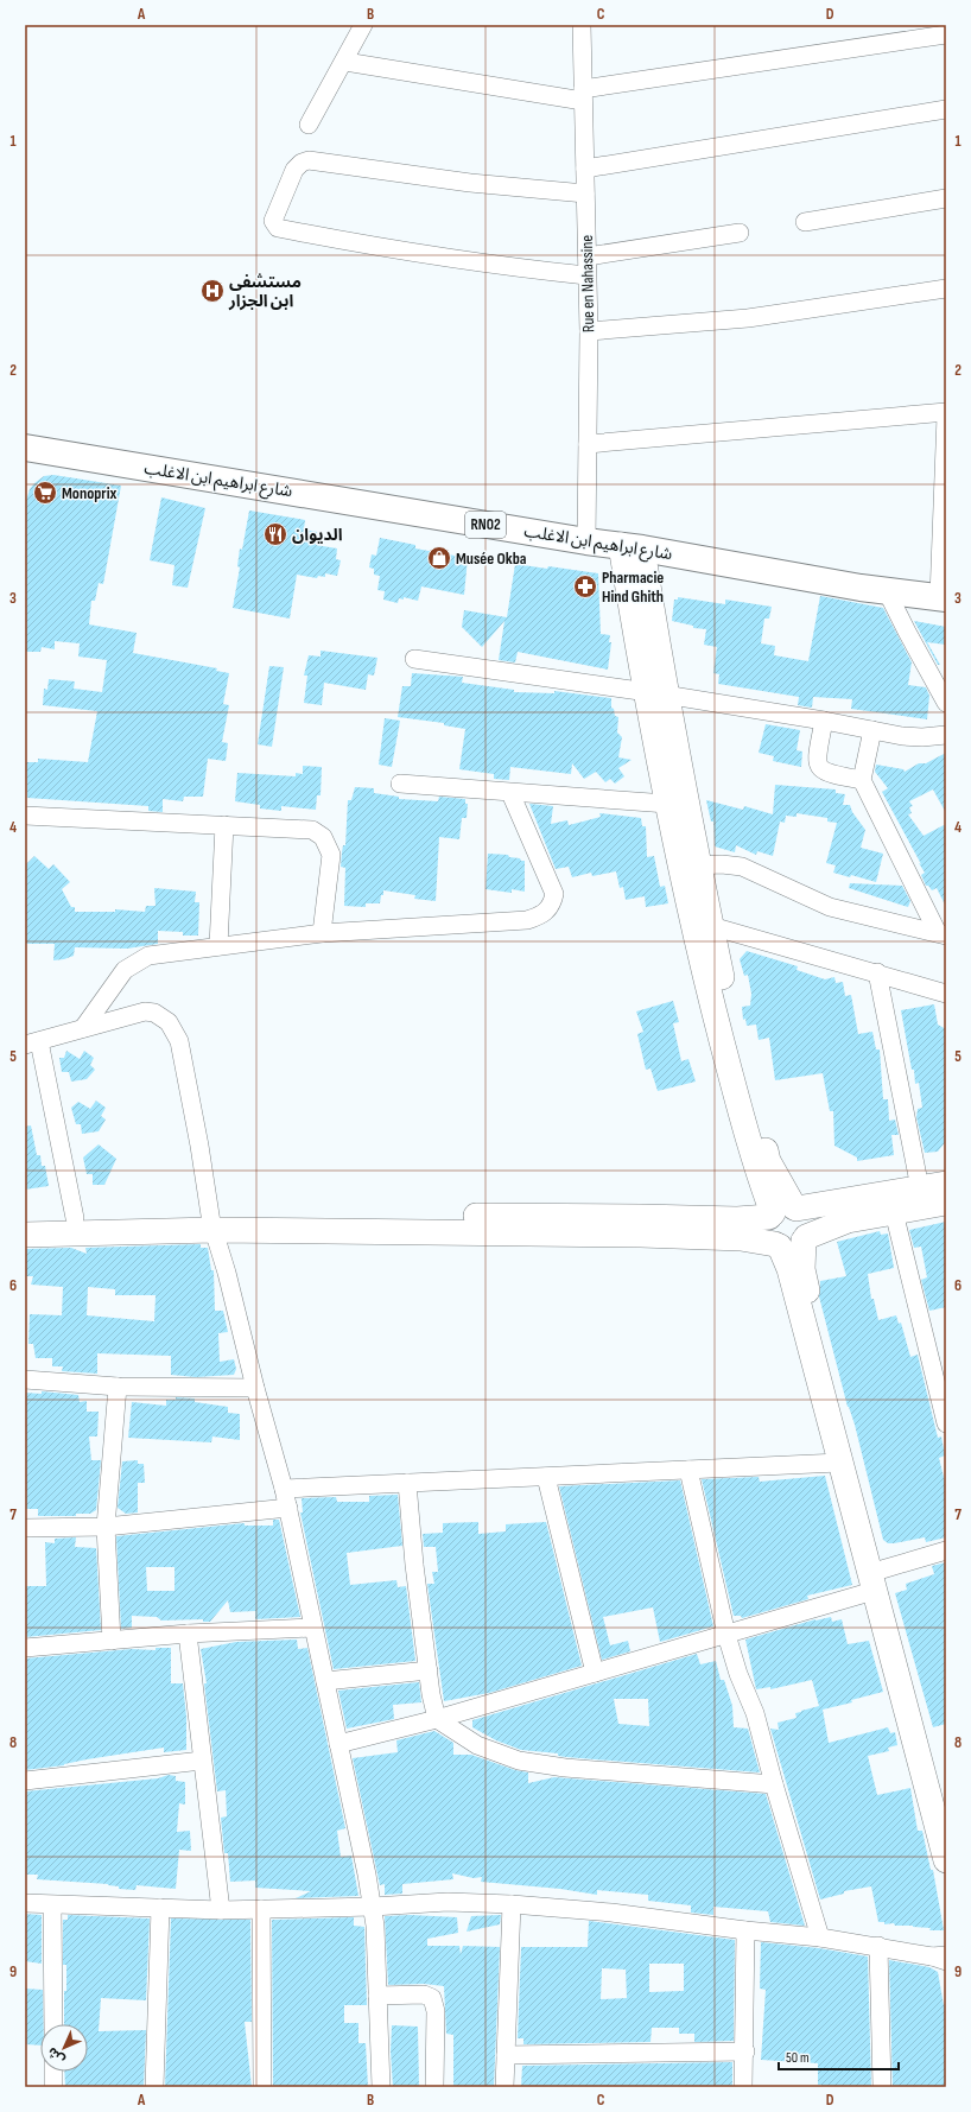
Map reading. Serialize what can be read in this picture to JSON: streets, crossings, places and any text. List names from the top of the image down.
{
  "streets": {
    "main road": ["شارع ابراهيم ابن الاغلب", "RN02"],
    "street": ["Rue en Nahassine"]
  },
  "crossings": [
    ["Rue en Nahassine", "شارع ابراهيم ابن الاغلب"]
  ],
  "places": {
    "hospital": ["مستشفى ابن الجزار"],
    "supermarket": ["Monoprix"],
    "restaurant": ["الديوان"],
    "shop": ["Musée Okba"],
    "pharmacy": ["Pharmacie Hind Ghith"]
  },
  "scale_bar": "50 m",
  "north": "bottom left",
  "grid": {
    "columns": [
      "A",
      "B",
      "C",
      "D"
    ],
    "rows": [
      "1",
      "2",
      "3",
      "4",
      "5",
      "6",
      "7",
      "8",
      "9"
    ]
  }
}
